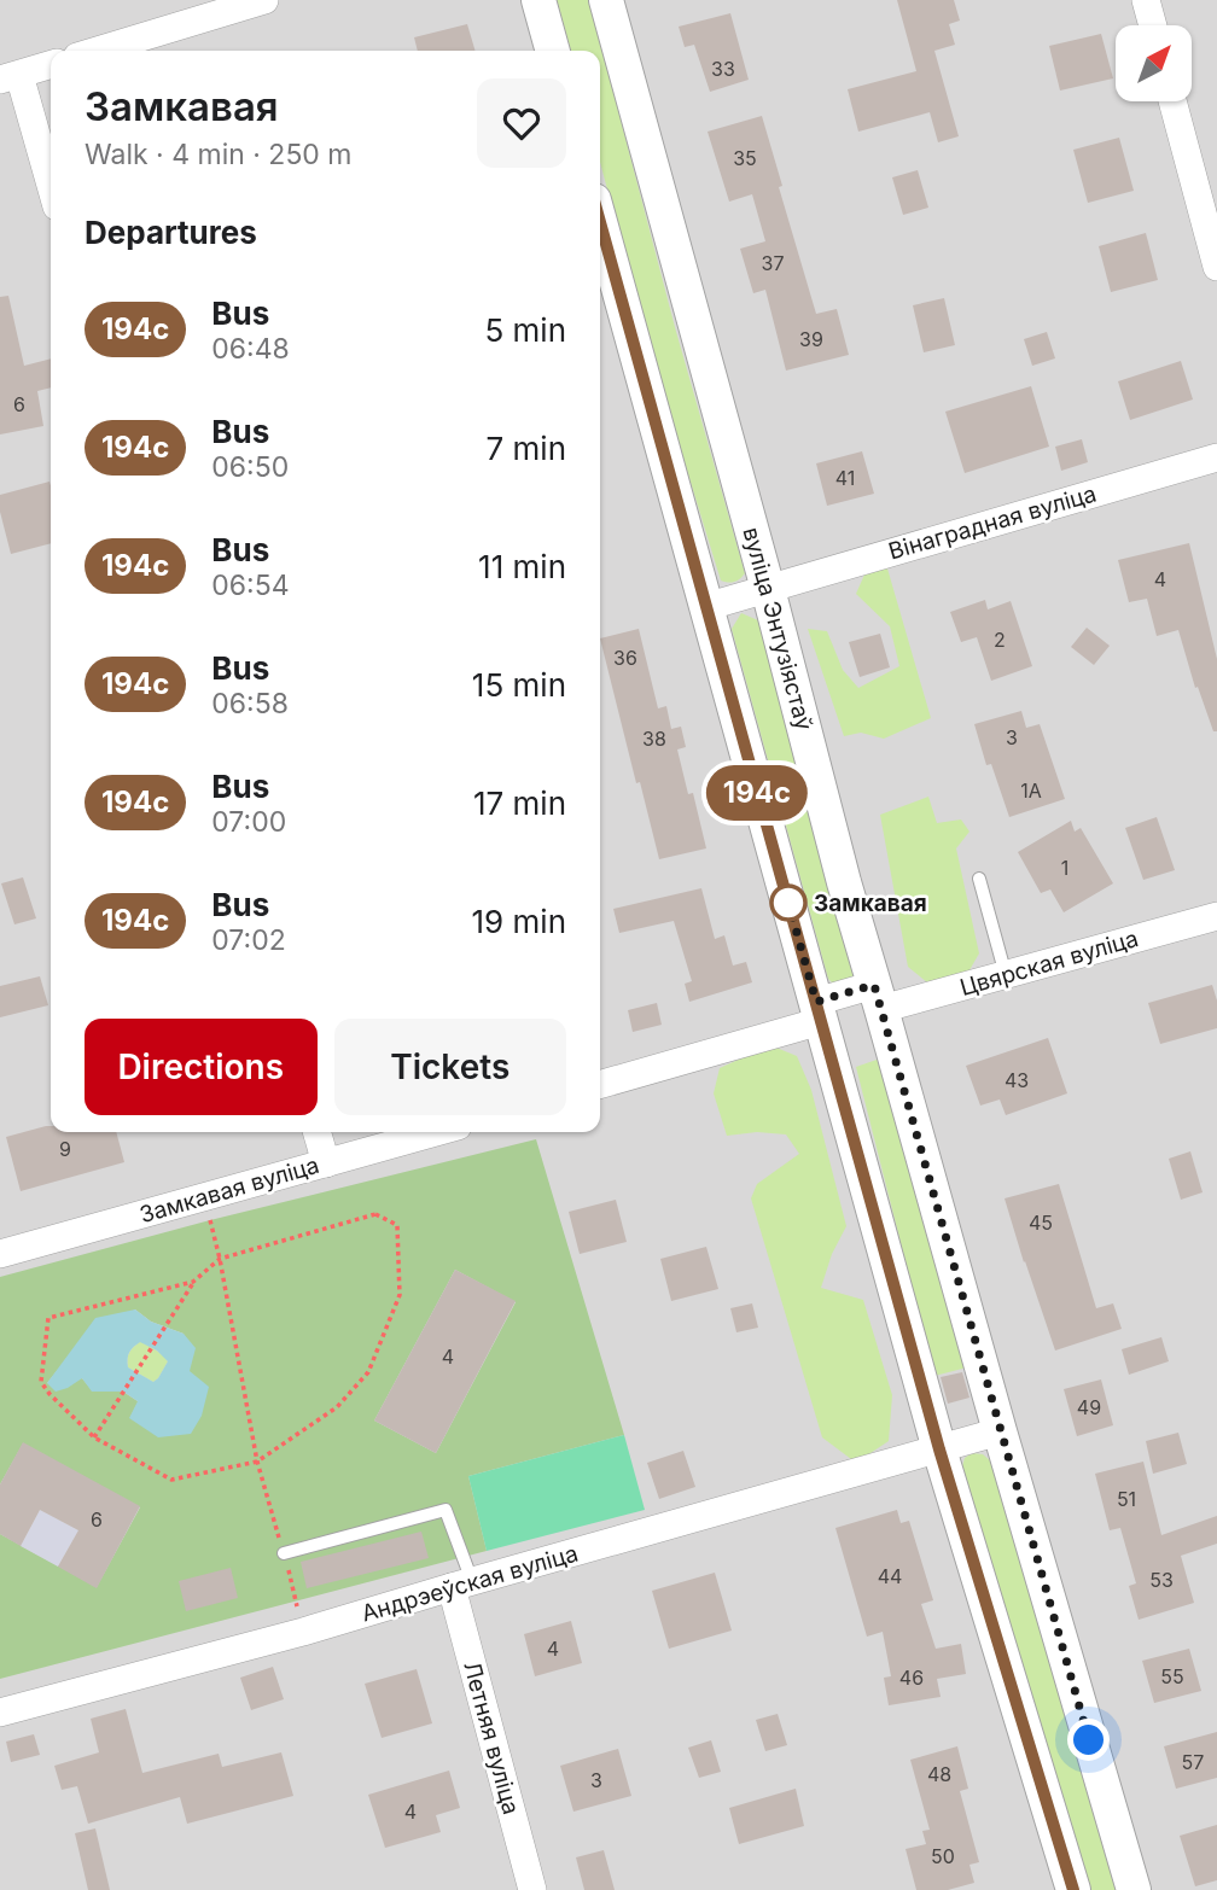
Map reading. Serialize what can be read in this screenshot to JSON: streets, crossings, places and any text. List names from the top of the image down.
{
  "streets": {
    "street": [
      "Вінаградная вуліца",
      "вуліца Энтузіястаў",
      "Цвярская вуліца",
      "Замкавая вуліца",
      "Андрэеўская вуліца",
      "Летняя вуліца"
    ]
  },
  "crossings": [
    ["Вінаградная вуліца", "вуліца Энтузіястаў"],
    ["вуліца Энтузіястаў", "Цвярская вуліца"],
    ["вуліца Энтузіястаў", "Андрэеўская вуліца"],
    ["Андрэеўская вуліца", "Летняя вуліца"]
  ],
  "places": ["Замкавая"],
  "lines": ["bus line 194с"],
  "house_numbers": [
    "33",
    "35",
    "37",
    "39",
    "6",
    "41",
    "4",
    "2",
    "36",
    "3",
    "38",
    "1A",
    "1",
    "43",
    "9",
    "45",
    "4",
    "49",
    "51",
    "6",
    "44",
    "53",
    "4",
    "55",
    "46",
    "57",
    "48",
    "3",
    "4",
    "50"
  ],
  "north": "top right",
  "page": {
    "on_map": "194с",
    "heading": [
      ["Замкавая", "Walk · 4 min · 250 m"],
      "Departures"
    ],
    "list": [
      {
        "mark": "194с",
        "name": "Bus",
        "note": "06:48",
        "value": "5 min"
      },
      {
        "mark": "194с",
        "name": "Bus",
        "note": "06:50",
        "value": "7 min"
      },
      {
        "mark": "194с",
        "name": "Bus",
        "note": "06:54",
        "value": "11 min"
      },
      {
        "mark": "194с",
        "name": "Bus",
        "note": "06:58",
        "value": "15 min"
      },
      {
        "mark": "194с",
        "name": "Bus",
        "note": "07:00",
        "value": "17 min"
      },
      {
        "mark": "194с",
        "name": "Bus",
        "note": "07:02",
        "value": "19 min"
      }
    ],
    "buttons": ["Directions", "Tickets"]
  }
}
